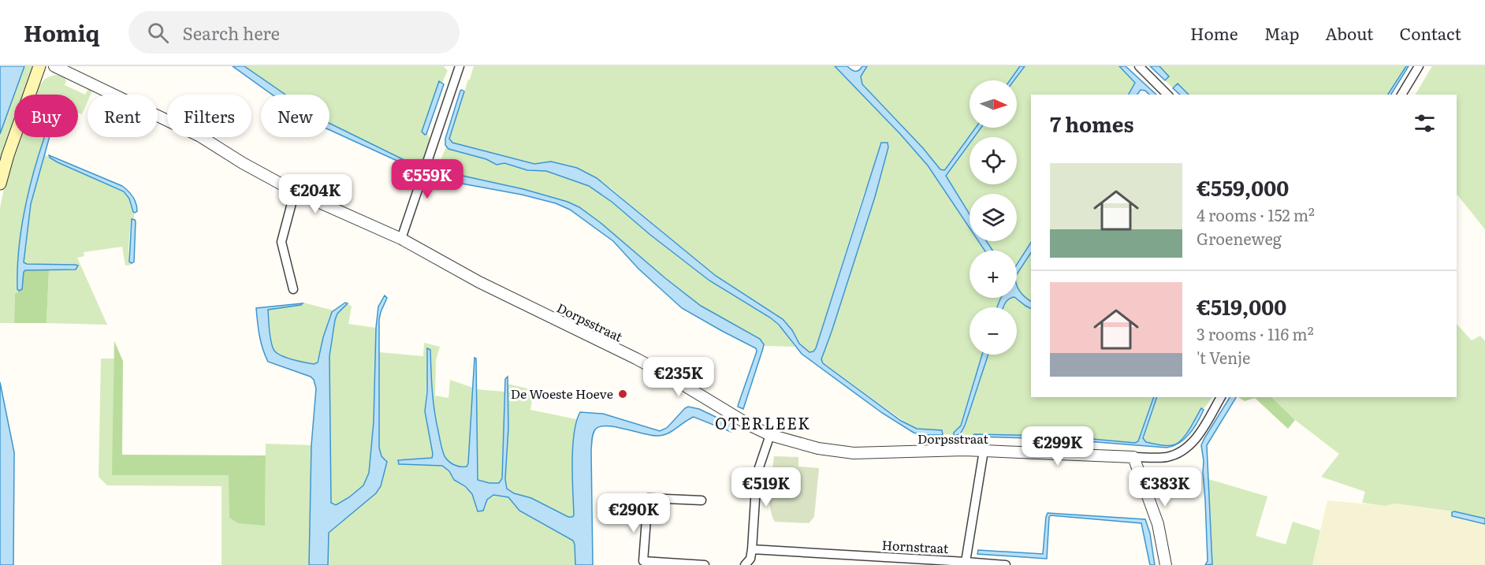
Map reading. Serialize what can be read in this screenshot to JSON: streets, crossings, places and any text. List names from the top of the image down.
{
  "streets": {
    "street": ["Dorpsstraat", "Hornstraat"]
  },
  "crossings": [
    ["Dorpsstraat", "Hornstraat"]
  ],
  "districts": ["OTERLEEK"],
  "places": ["De Woeste Hoeve"],
  "north": "right",
  "page": {
    "header": "Homiq",
    "search": "Search here",
    "nav": [
      "Home",
      "Map",
      "About",
      "Contact"
    ],
    "map_buttons": ["+", "−"],
    "chip": [
      "Buy",
      "Rent",
      "Filters",
      "New"
    ],
    "heading": "7 homes",
    "list": [
      {
        "name": "€559,000",
        "note": "4 rooms · 152 m² · Groeneweg"
      },
      {
        "name": "€519,000",
        "note": "3 rooms · 116 m² · 't Venje"
      }
    ],
    "price": [
      "€559K",
      "€204K",
      "€235K",
      "€299K",
      "€519K",
      "€383K",
      "€290K"
    ]
  }
}
